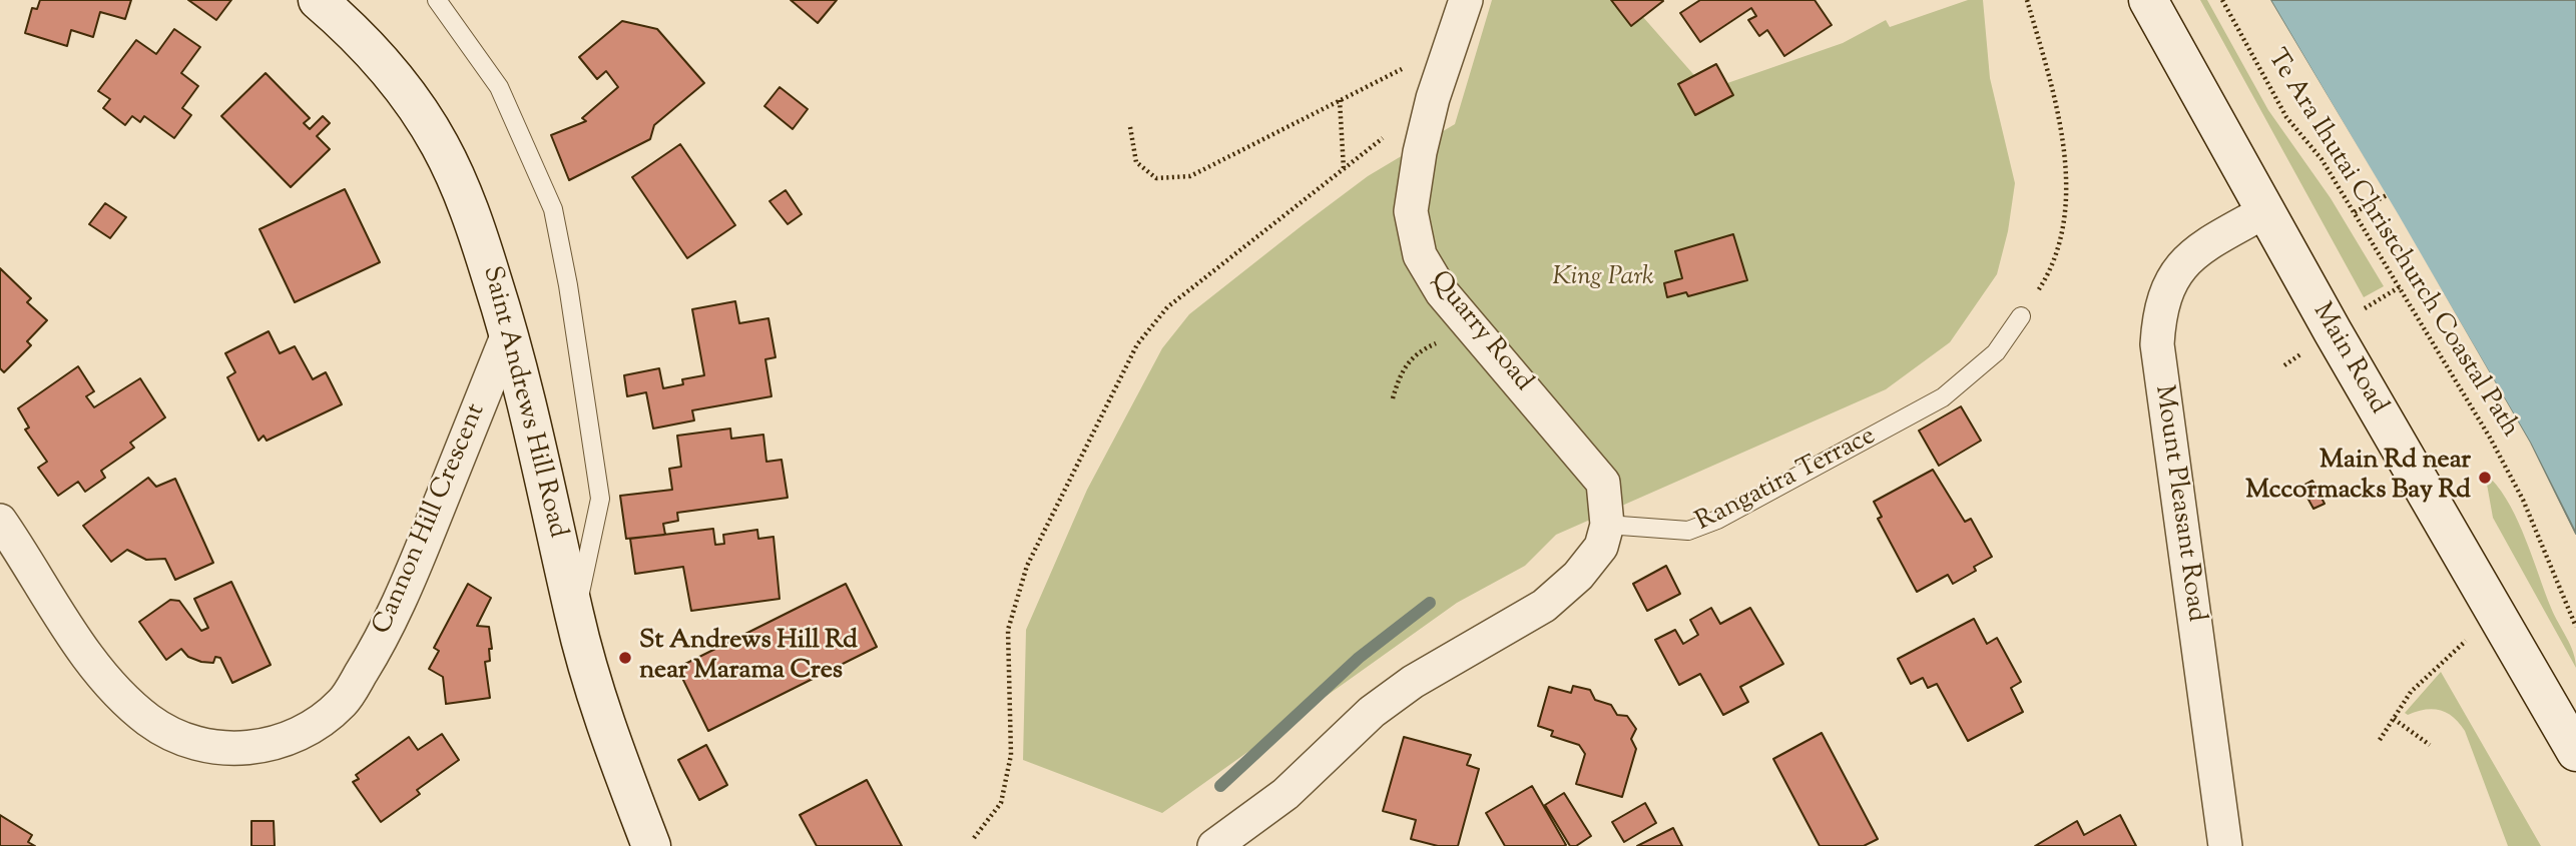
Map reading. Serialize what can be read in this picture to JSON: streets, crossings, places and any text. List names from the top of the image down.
{
  "streets": {
    "street": [
      "Quarry Road",
      "Main Road",
      "Saint Andrews Hill Road",
      "Mount Pleasant Road",
      "Cannon Hill Crescent"
    ],
    "lane": ["Rangatira Terrace"],
    "path": ["Te Ara Ihutai Christchurch Coastal Path"]
  },
  "crossings": [
    ["Quarry Road", "Rangatira Terrace"],
    ["Main Road", "Mount Pleasant Road"],
    ["Saint Andrews Hill Road", "Cannon Hill Crescent"]
  ],
  "parks": ["King Park"],
  "places": ["Main Rd near Mccormacks Bay Rd", "St Andrews Hill Rd near Marama Cres"]
}
